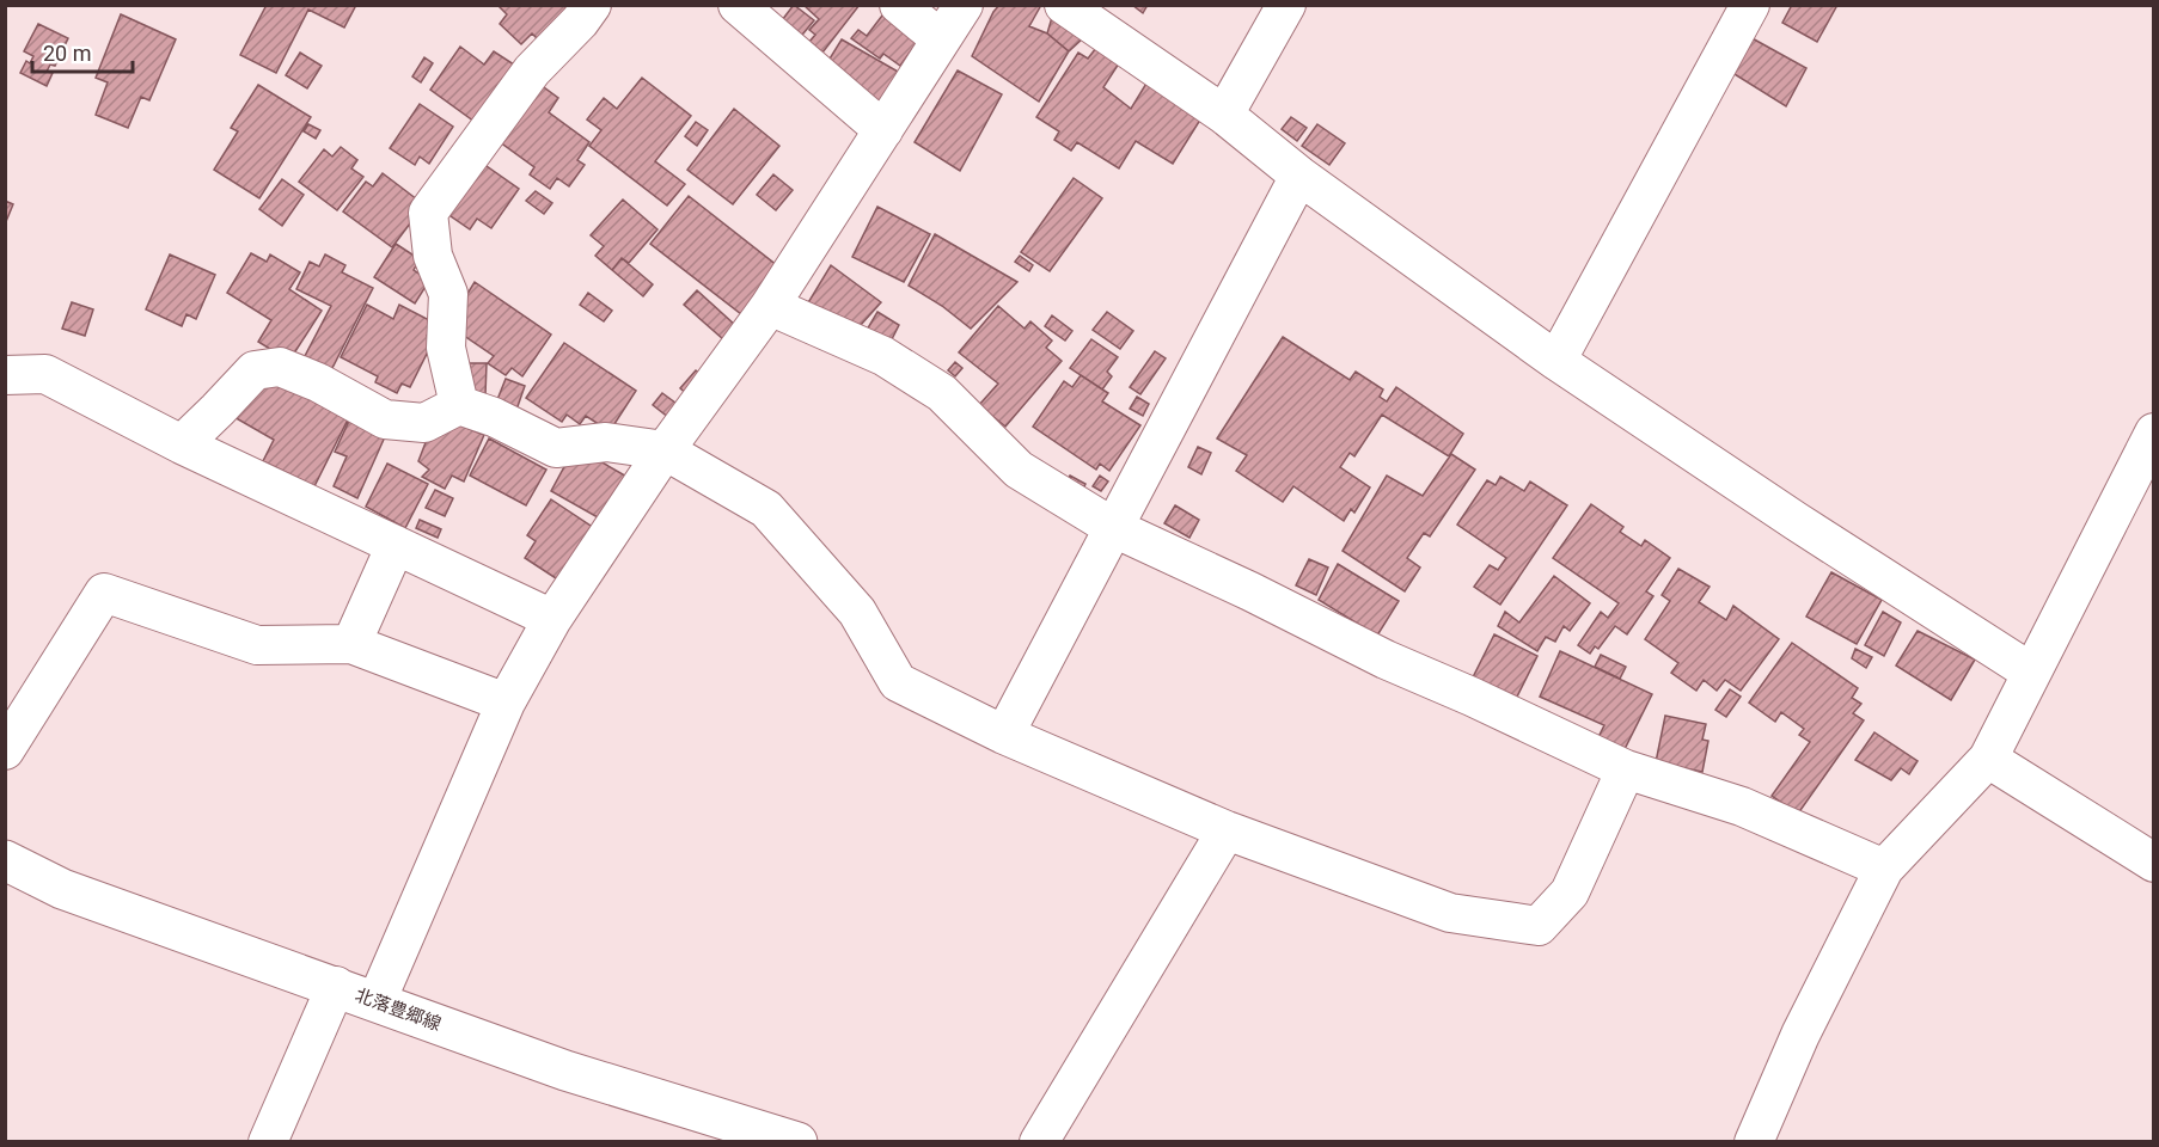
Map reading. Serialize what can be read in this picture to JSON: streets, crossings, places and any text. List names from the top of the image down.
{
  "streets": {
    "main road": ["北落豊郷線"]
  },
  "scale_bar": "20 m"
}
